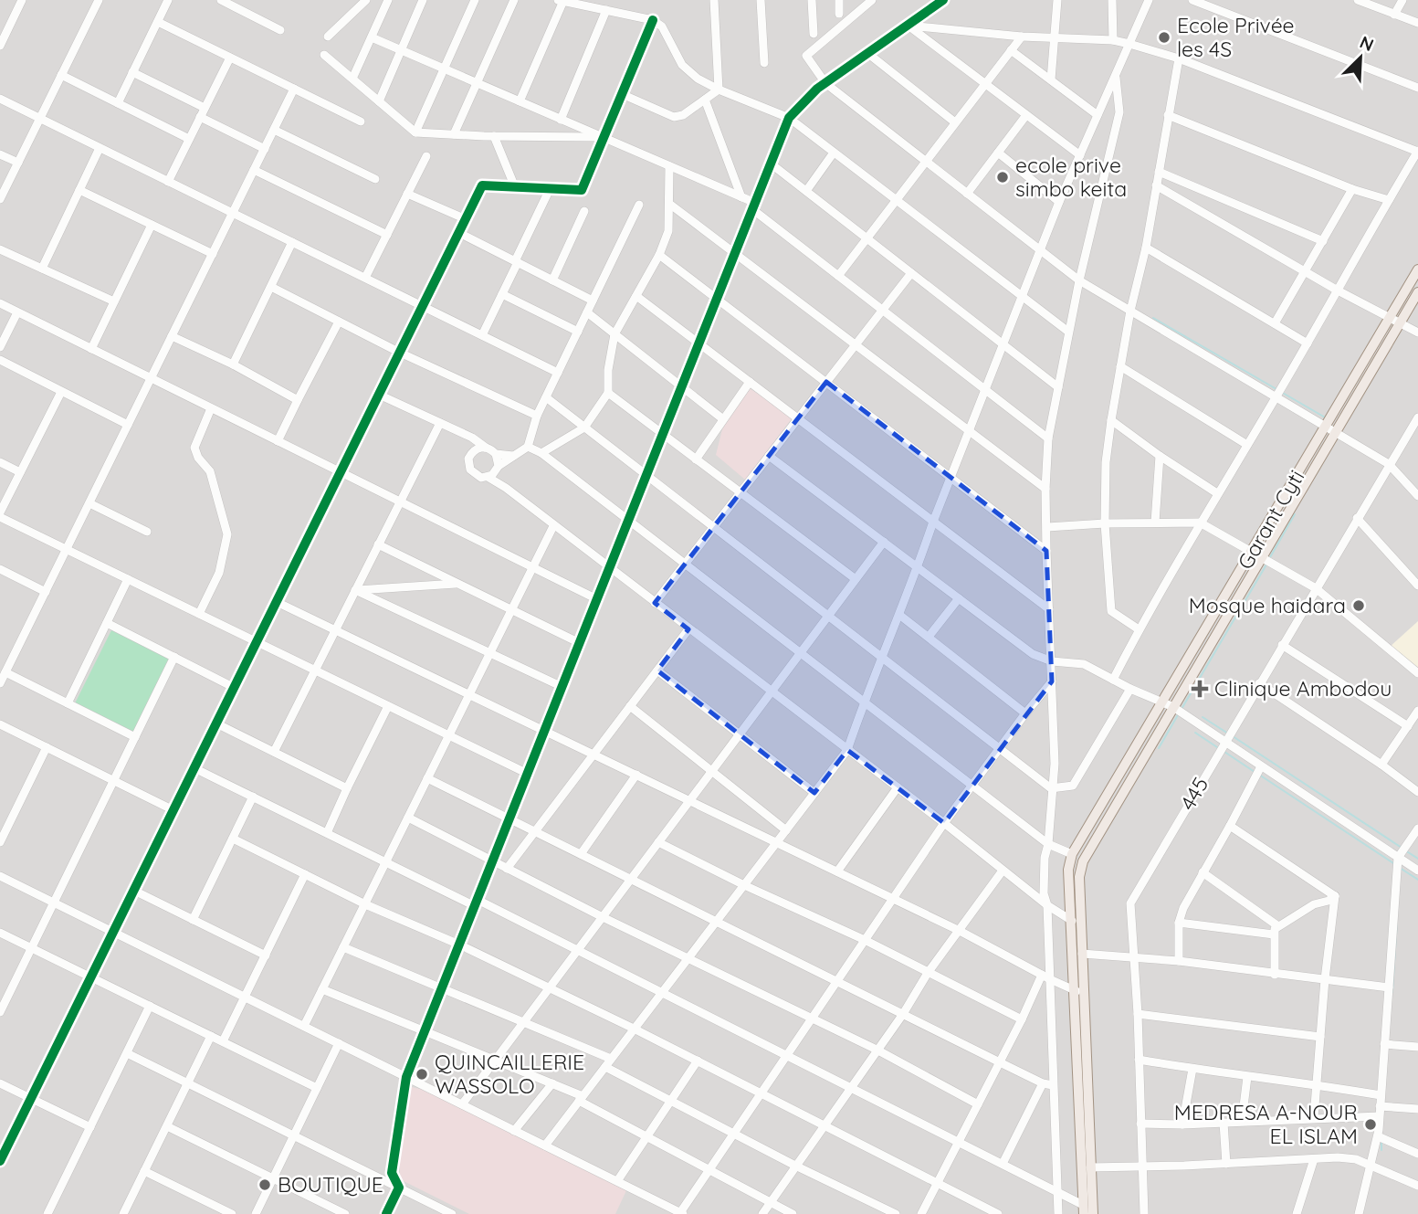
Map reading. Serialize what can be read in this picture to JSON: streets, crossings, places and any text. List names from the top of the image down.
{
  "streets": {
    "main road": ["Garant Cyti"],
    "street": ["445"]
  },
  "places": {
    "other": [
      "Ecole Privée les 4S",
      "ecole prive simbo keita",
      "Mosque haidara",
      "QUINCAILLERIE WASSOLO",
      "MEDRESA A-NOUR EL ISLAM",
      "BOUTIQUE"
    ],
    "health": ["Clinique Ambodou"]
  },
  "north": "top right"
}
